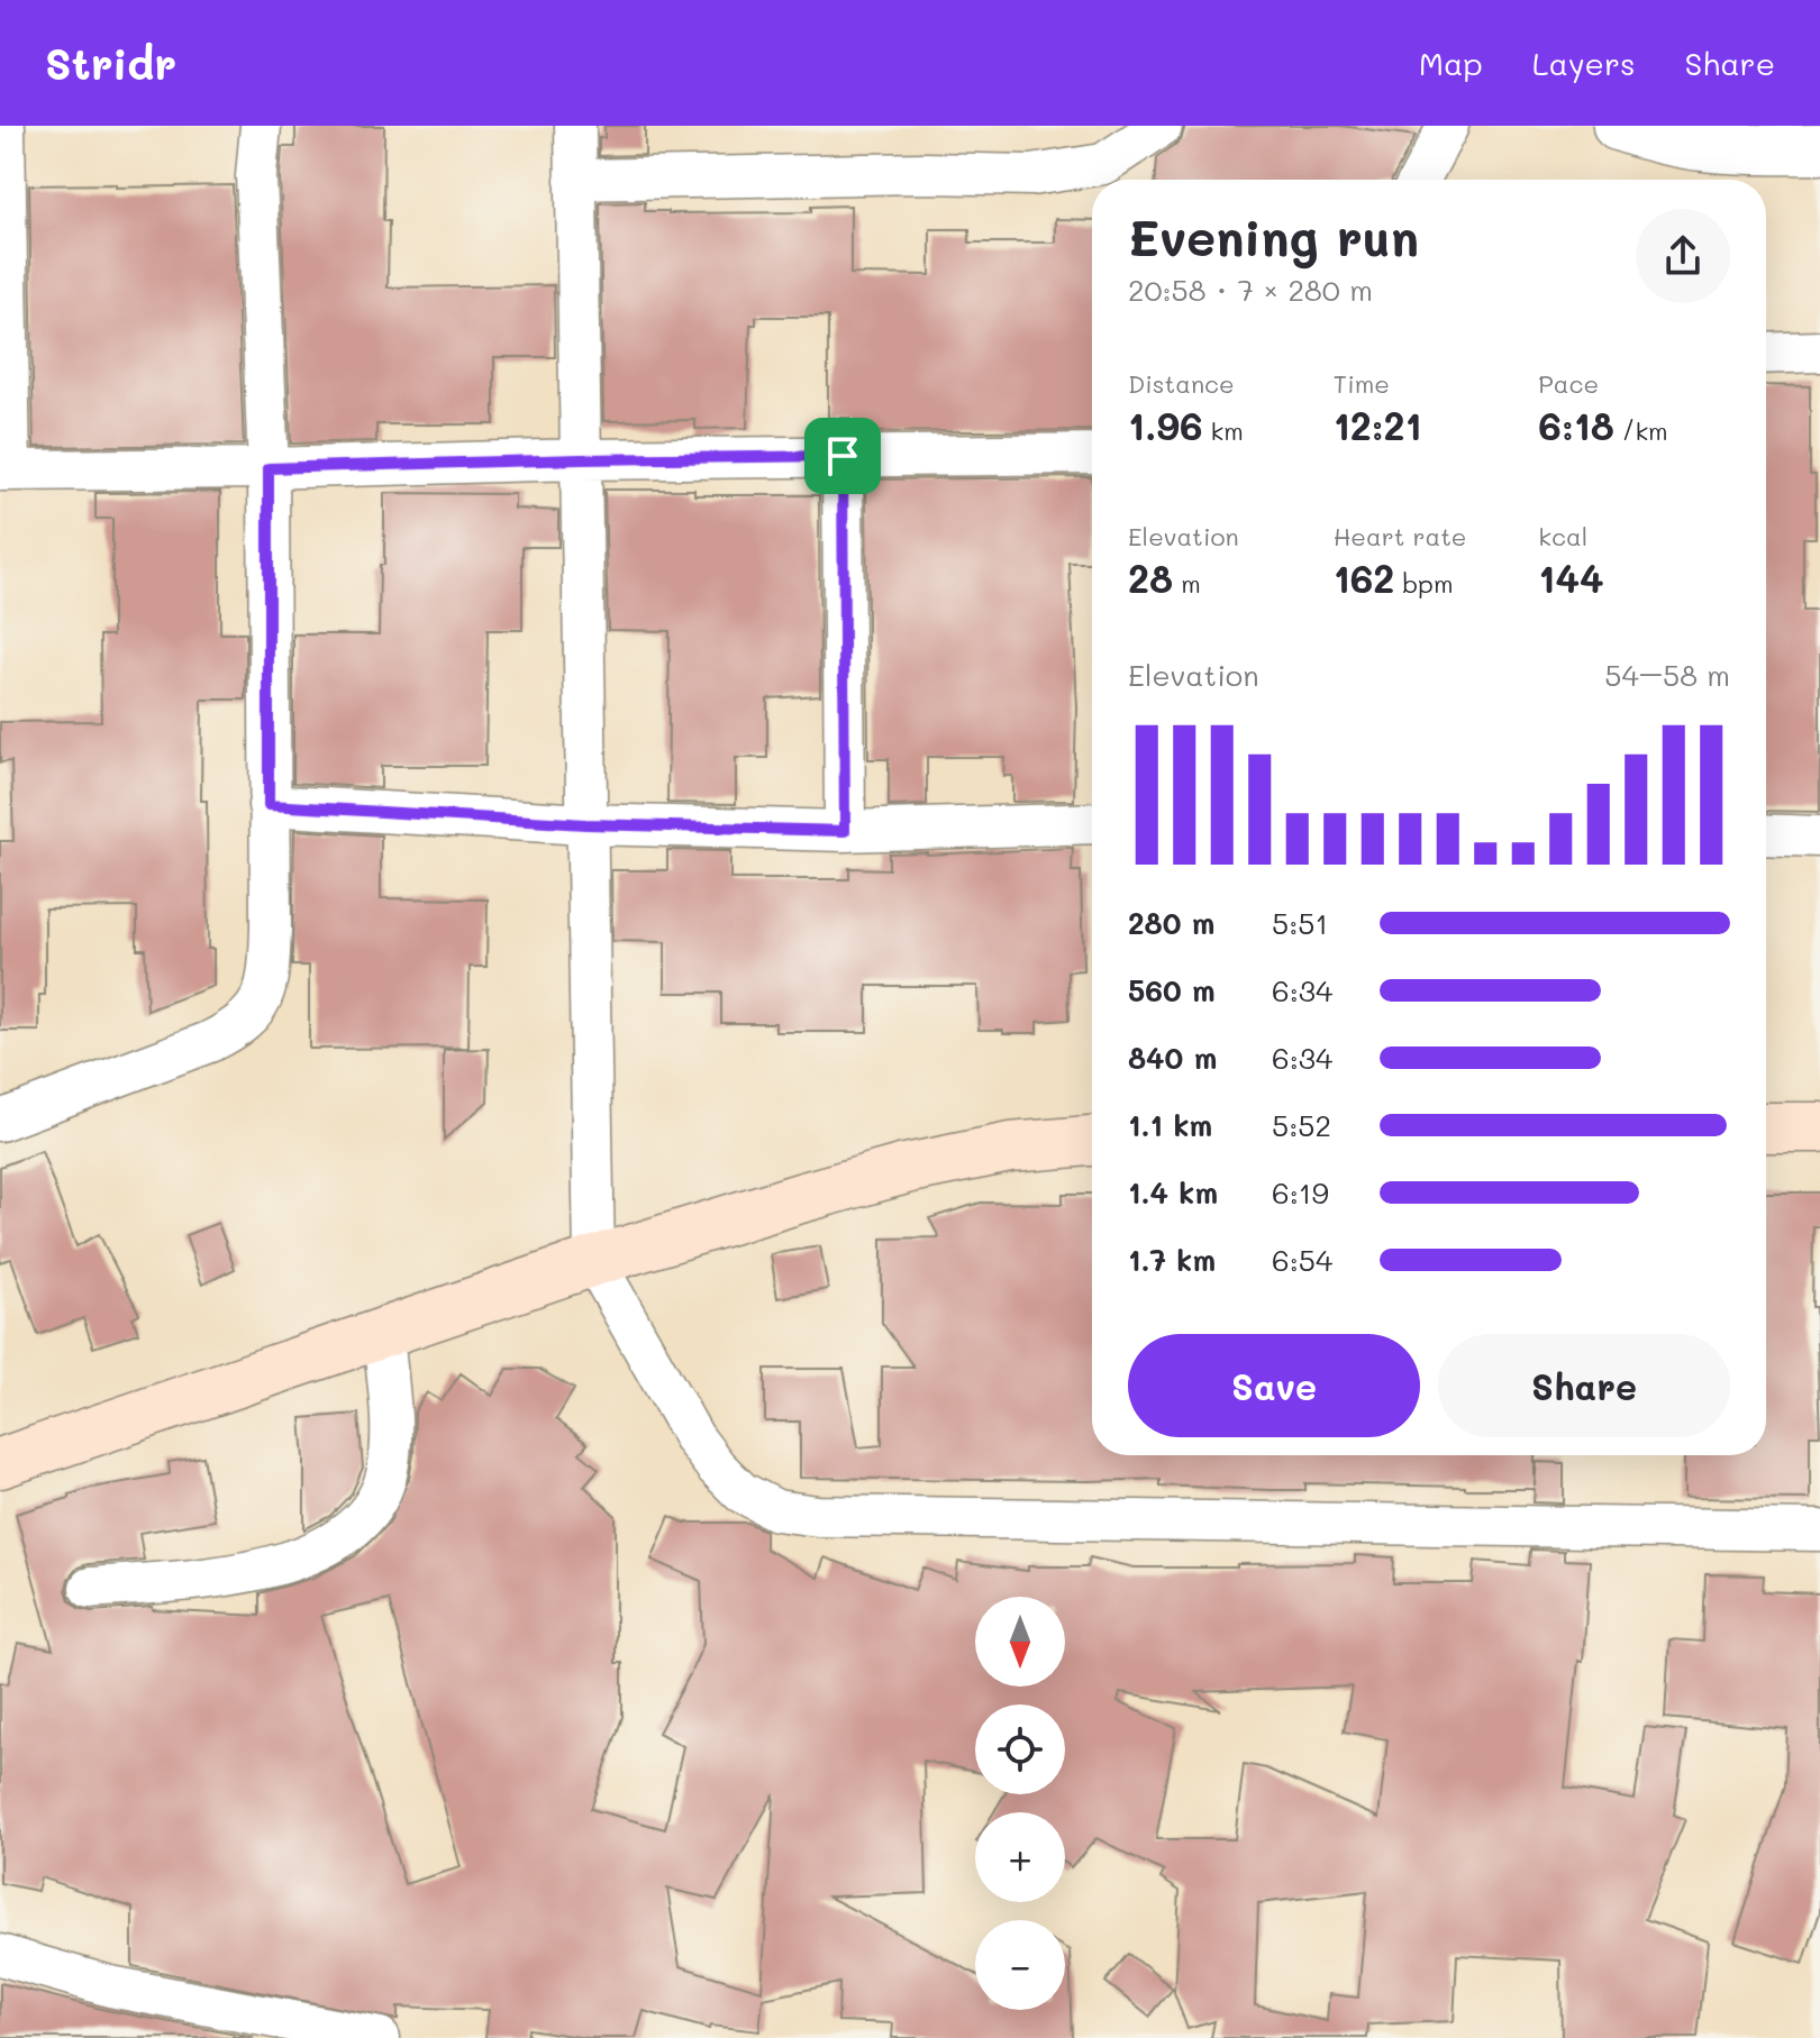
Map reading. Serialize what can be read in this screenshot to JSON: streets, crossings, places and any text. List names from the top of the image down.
{
  "north": "bottom",
  "page": {
    "header": "Stridr",
    "nav": ["Map", "Layers", "Share"],
    "heading": ["Evening run", "20:58 · 7 × 280 m"],
    "stats": [
      ["Distance", "1.96 km"],
      ["Time", "12:21"],
      ["Pace", "6:18 /km"],
      ["Elevation", "28 m"],
      ["Heart rate", "162 bpm"],
      ["kcal", "144"]
    ],
    "chart": ["Elevation", "54–58 m"],
    "list": [
      {
        "name": "280 m",
        "note": "5:51"
      },
      {
        "name": "560 m",
        "note": "6:34"
      },
      {
        "name": "840 m",
        "note": "6:34"
      },
      {
        "name": "1.1 km",
        "note": "5:52"
      },
      {
        "name": "1.4 km",
        "note": "6:19"
      },
      {
        "name": "1.7 km",
        "note": "6:54"
      }
    ],
    "buttons": ["Save", "Share"],
    "map_buttons": ["+", "−"]
  }
}
